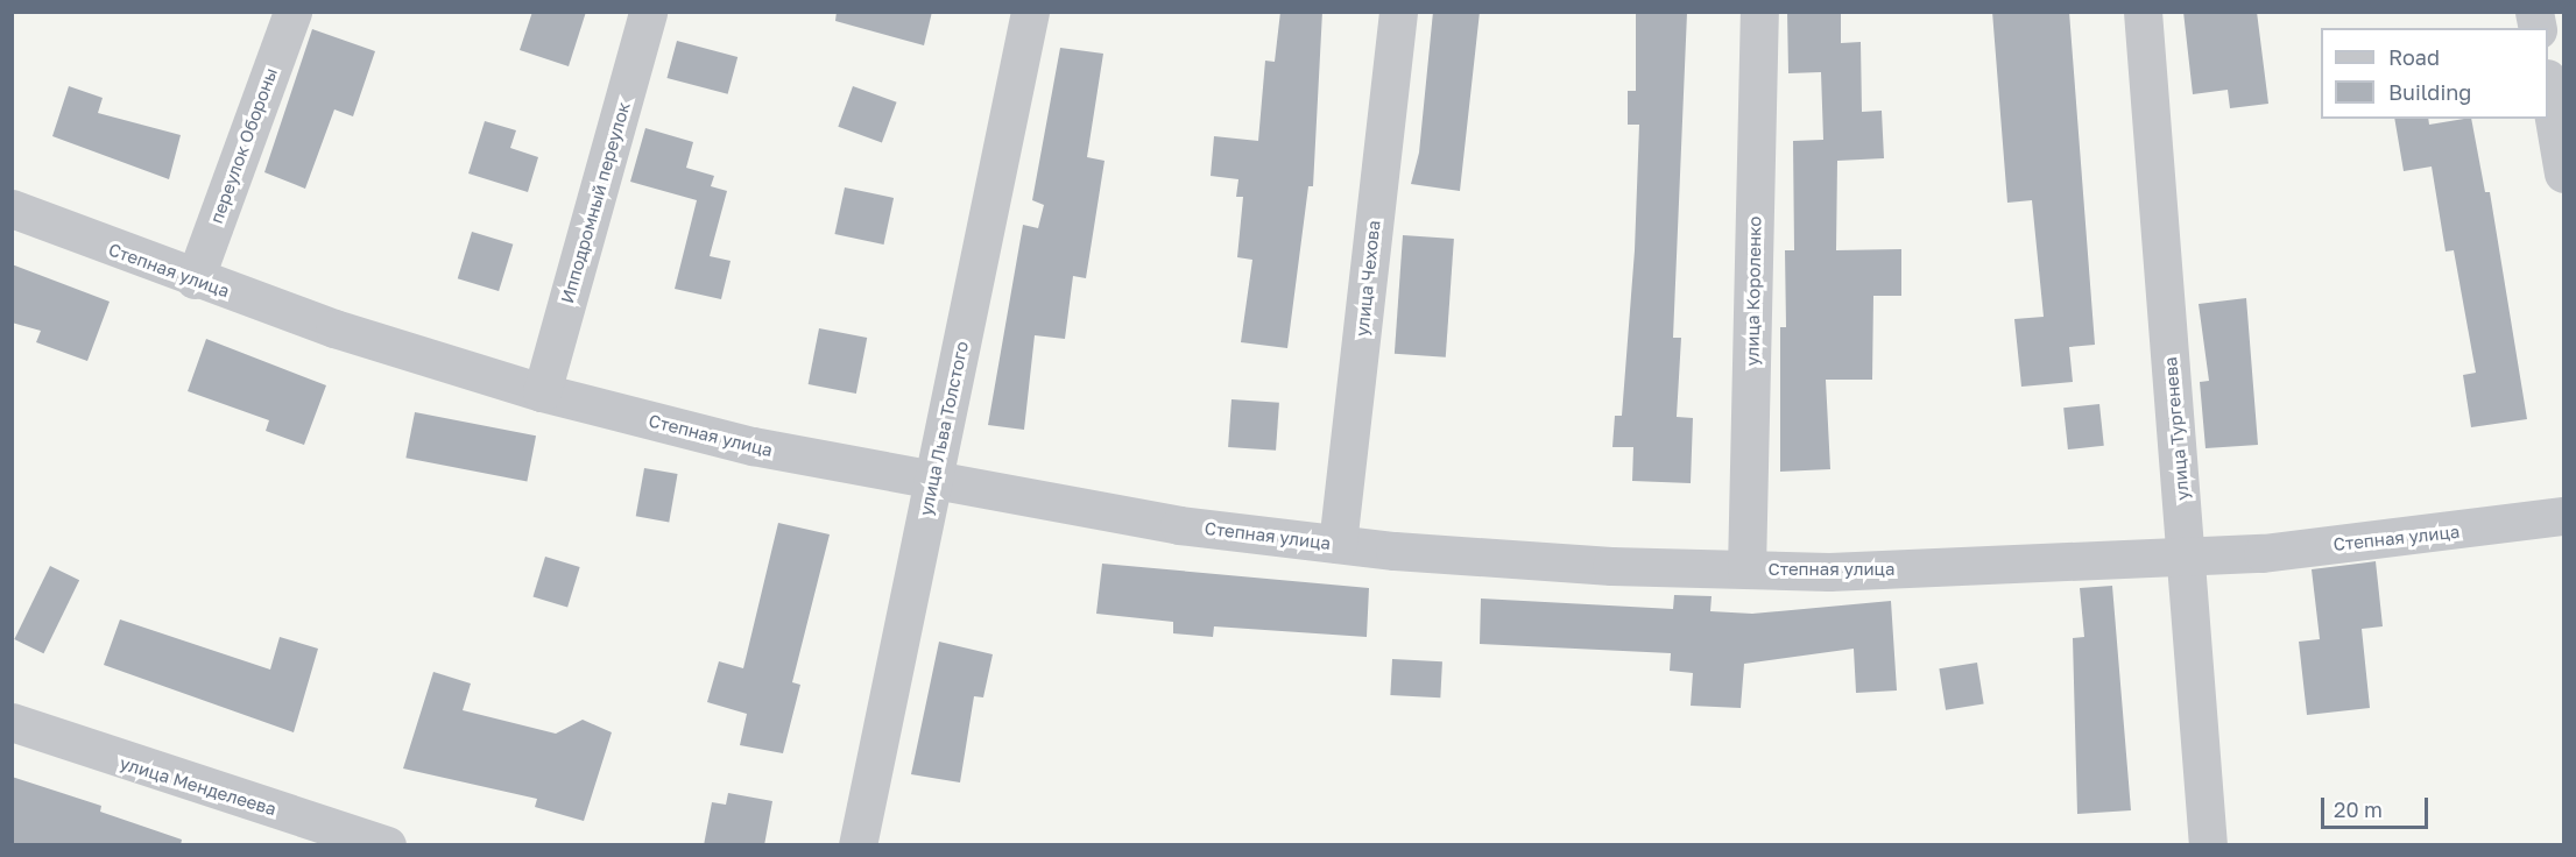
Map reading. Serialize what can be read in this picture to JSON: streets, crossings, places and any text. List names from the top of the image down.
{
  "streets": {
    "street": [
      "переулок Обороны",
      "Ипподромный переулок",
      "Степная улица",
      "улица Чехова",
      "улица Короленко",
      "улица Льва Толстого",
      "улица Тургенева",
      "улица Менделеева"
    ]
  },
  "crossings": [
    ["переулок Обороны", "Степная улица"],
    ["Ипподромный переулок", "Степная улица"],
    ["Степная улица", "улица Чехова"],
    ["Степная улица", "улица Короленко"],
    ["Степная улица", "улица Льва Толстого"],
    ["Степная улица", "улица Тургенева"]
  ],
  "legend": ["Road", "Building"],
  "scale_bar": "20 m"
}
